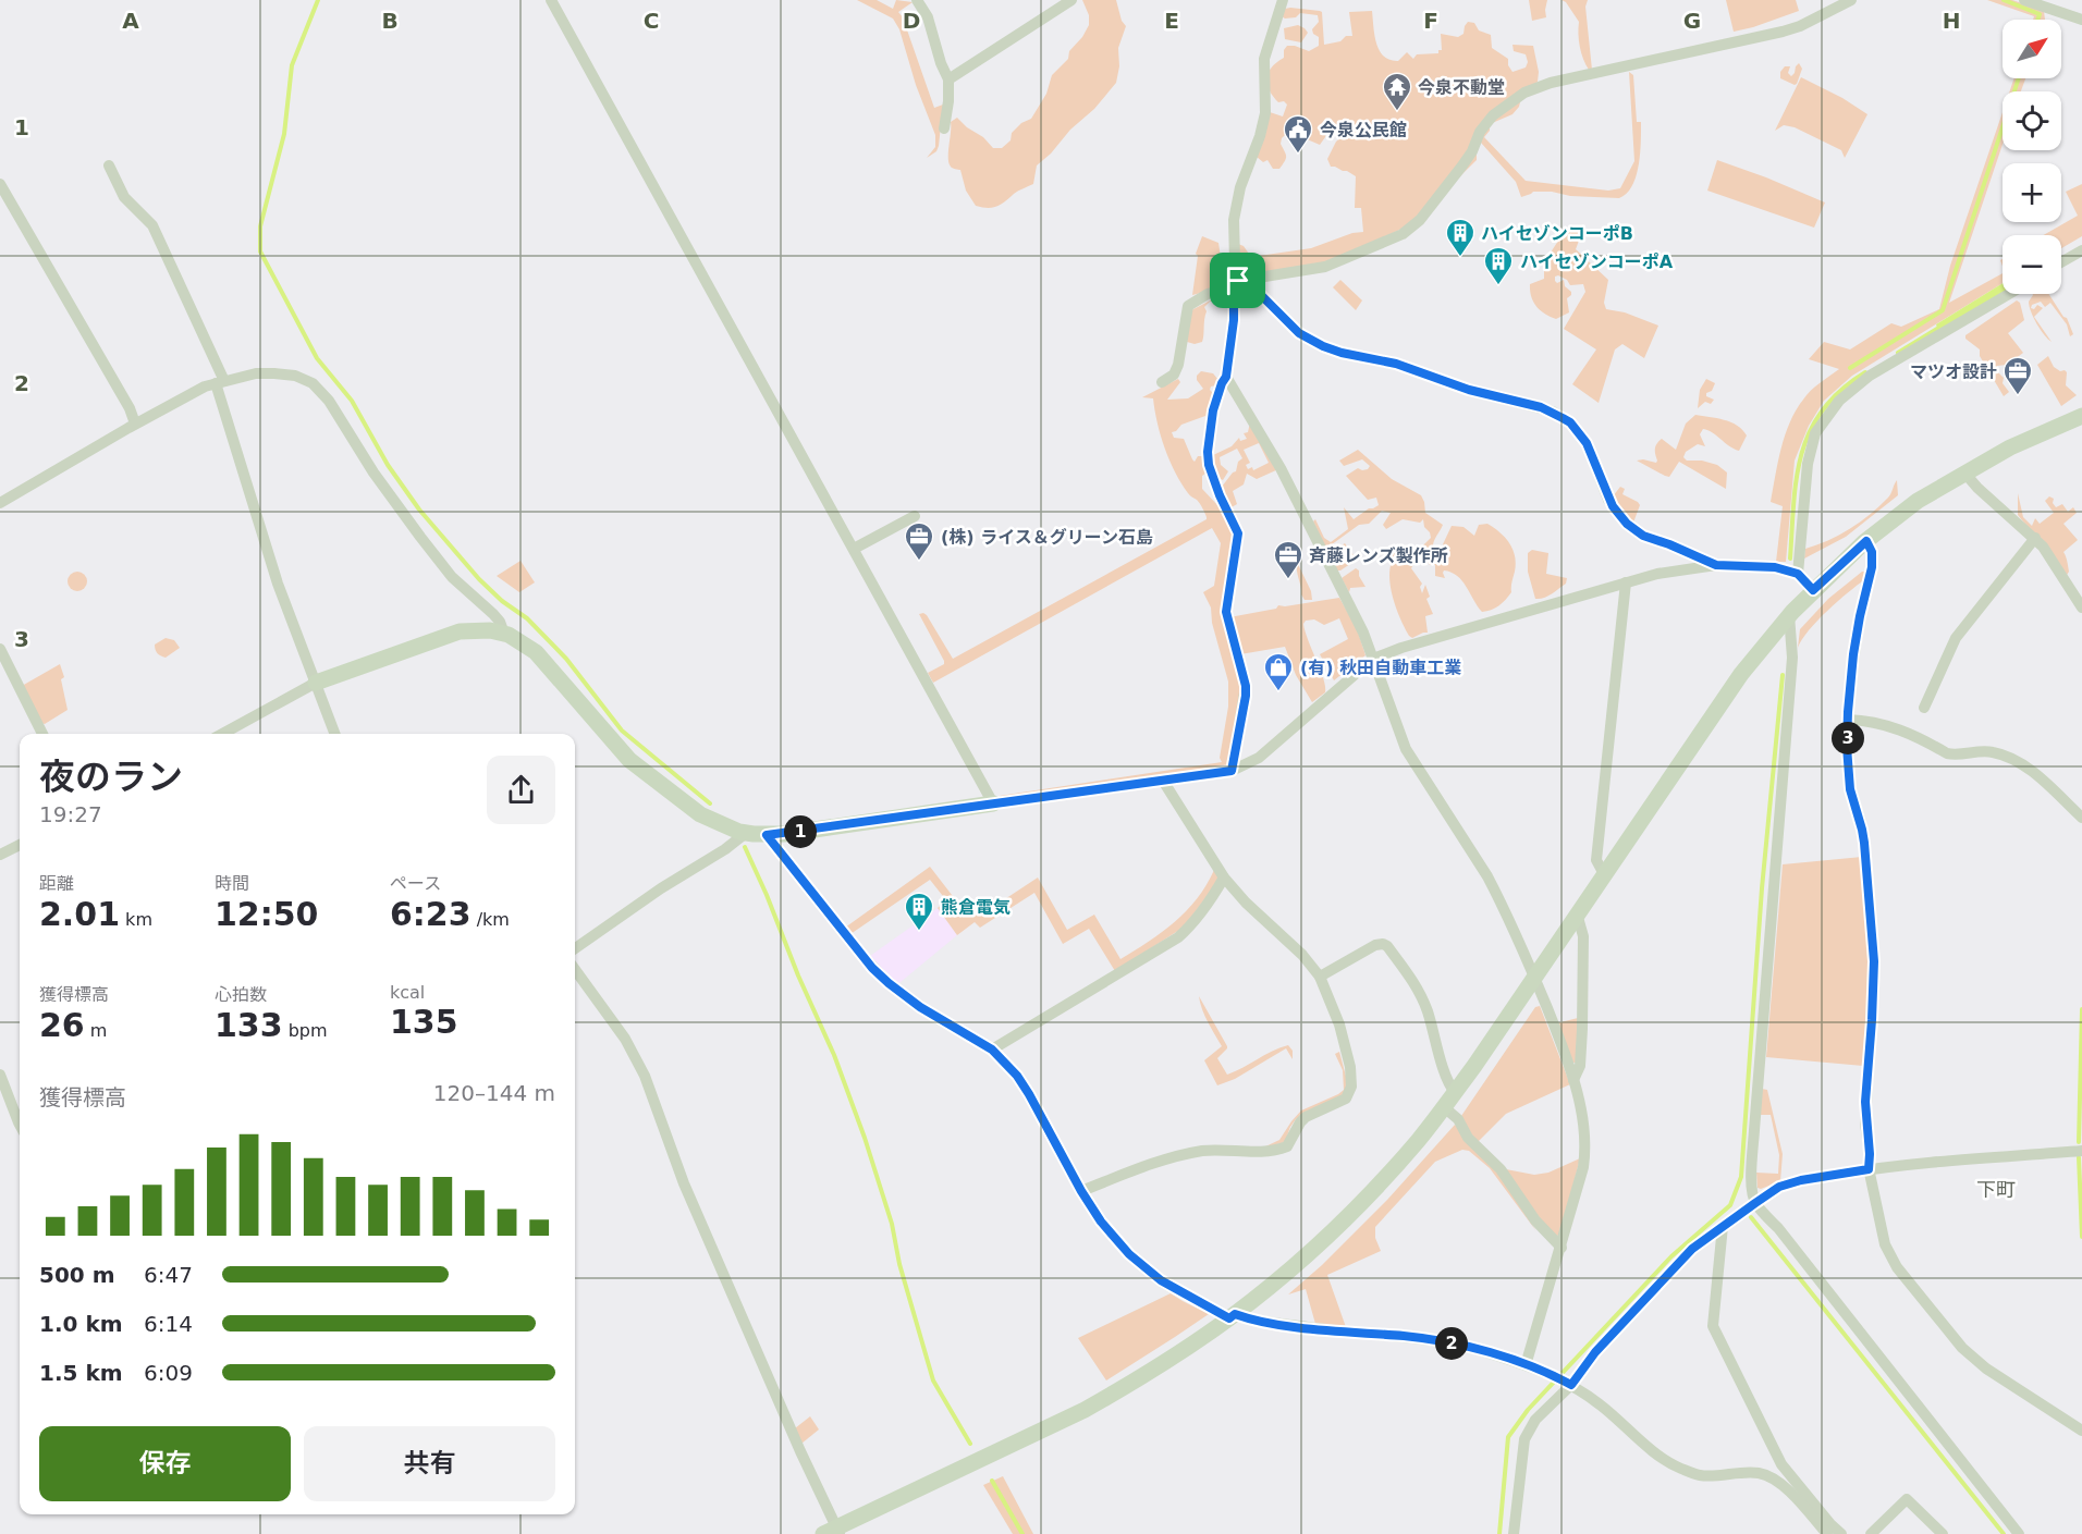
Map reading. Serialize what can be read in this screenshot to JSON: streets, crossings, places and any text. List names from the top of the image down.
{
  "districts": ["下町"],
  "places": {
    "temple": ["今泉不動堂"],
    "public building": ["今泉公民館"],
    "building": ["ハイセゾンコーポB", "ハイセゾンコーポA", "熊倉電気"],
    "office": ["マツオ設計", "(株) ライス＆グリーン石島", "斉藤レンズ製作所"],
    "shop": ["(有) 秋田自動車工業"]
  },
  "north": "top right",
  "page": {
    "map_buttons": ["+", "−"],
    "pins": ["3", "1", "2"],
    "heading": ["夜のラン", "19:27"],
    "stats": [
      ["距離", "2.01 km"],
      ["時間", "12:50"],
      ["ペース", "6:23 /km"],
      ["獲得標高", "26 m"],
      ["心拍数", "133 bpm"],
      ["kcal", "135"]
    ],
    "chart": ["獲得標高", "120–144 m"],
    "list": [
      {
        "name": "500 m",
        "note": "6:47"
      },
      {
        "name": "1.0 km",
        "note": "6:14"
      },
      {
        "name": "1.5 km",
        "note": "6:09"
      }
    ],
    "buttons": ["保存", "共有"]
  },
  "grid": {
    "columns": [
      "A",
      "B",
      "C",
      "D",
      "E",
      "F",
      "G",
      "H"
    ],
    "rows": ["1", "2", "3"]
  }
}
